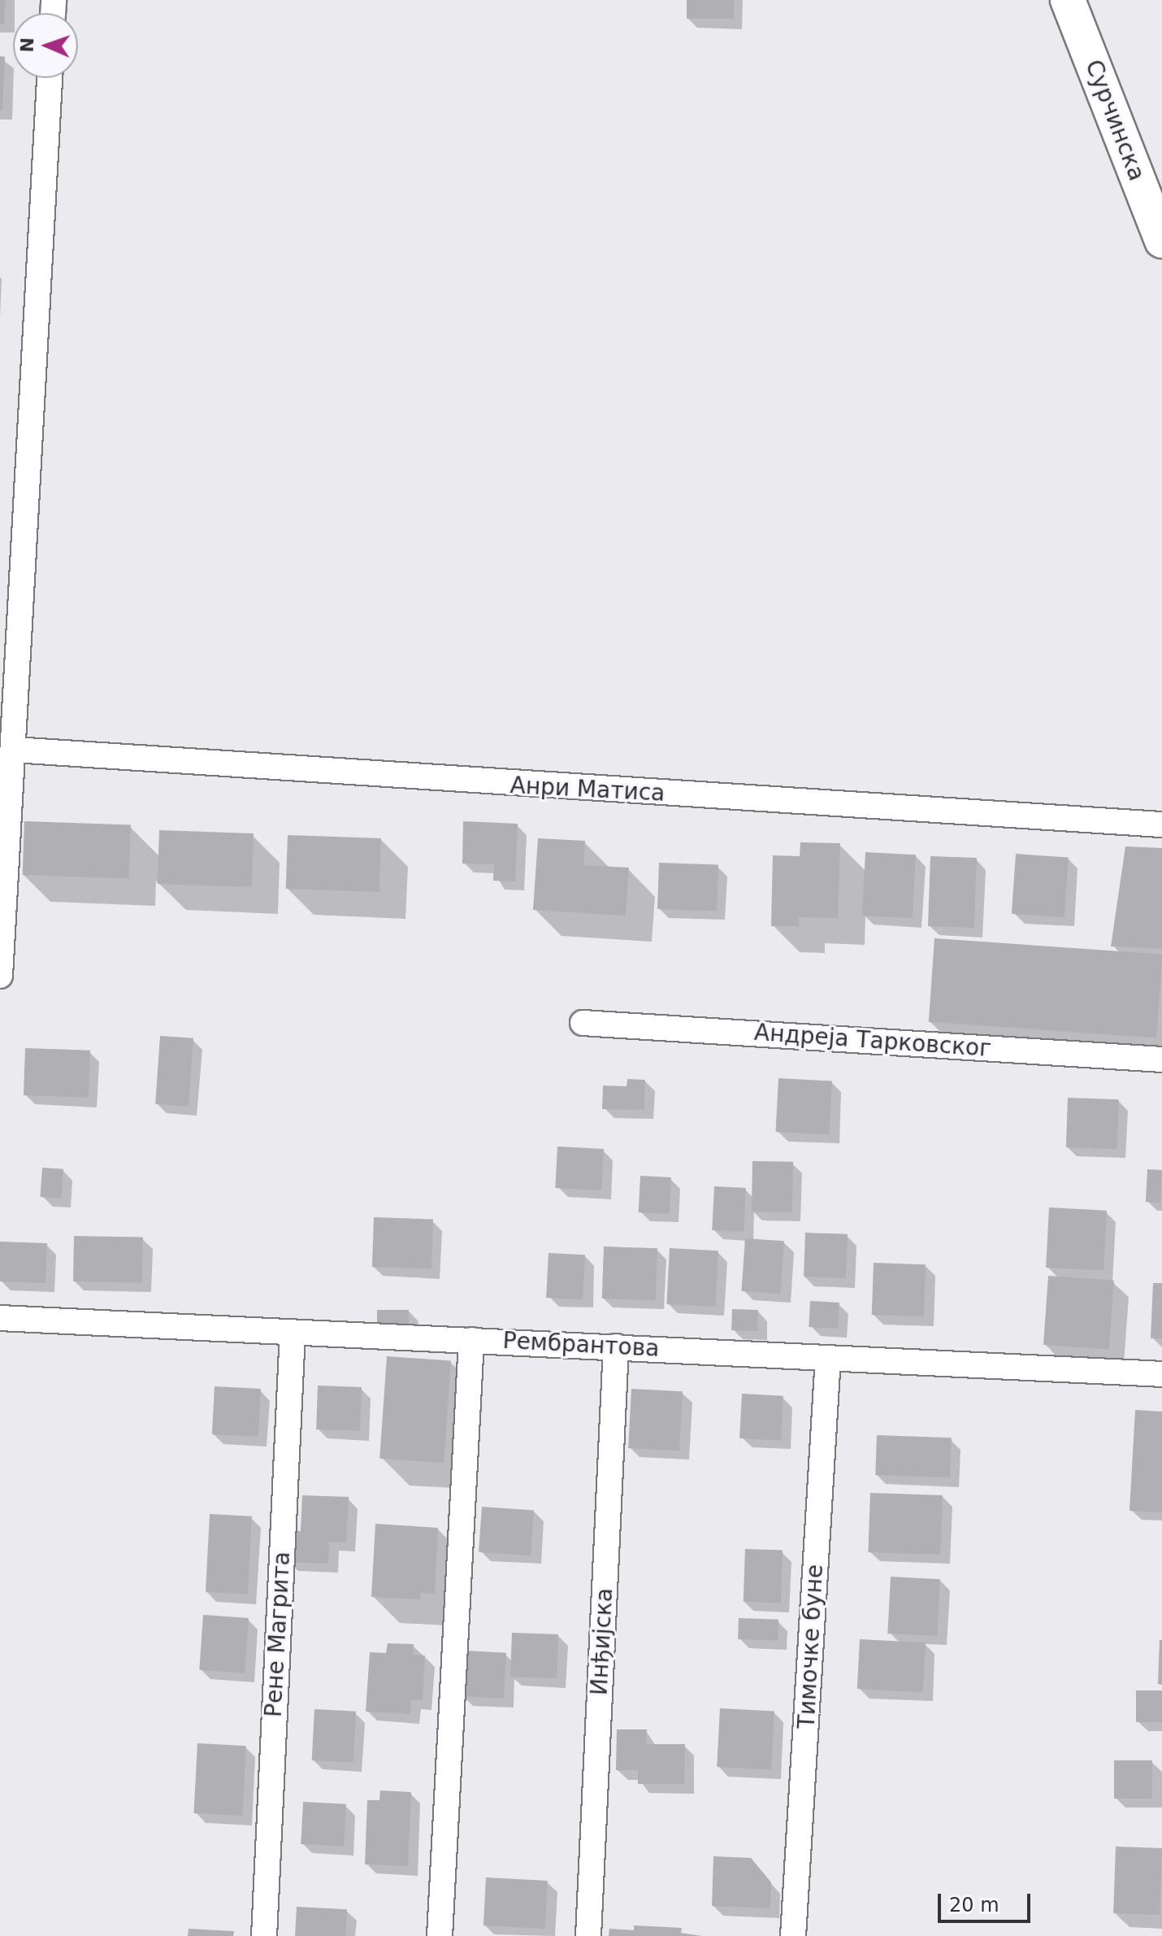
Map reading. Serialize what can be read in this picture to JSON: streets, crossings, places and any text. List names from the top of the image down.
{
  "streets": {
    "main road": ["Сурчинска"],
    "street": [
      "Анри Матиса",
      "Андреја Тарковског",
      "Рембрантова",
      "Рене Магрита",
      "Инђијска",
      "Тимочке буне"
    ]
  },
  "crossings": [
    ["Рембрантова", "Рене Магрита"],
    ["Рембрантова", "Инђијска"],
    ["Рембрантова", "Тимочке буне"]
  ],
  "scale_bar": "20 m",
  "north": "left"
}
